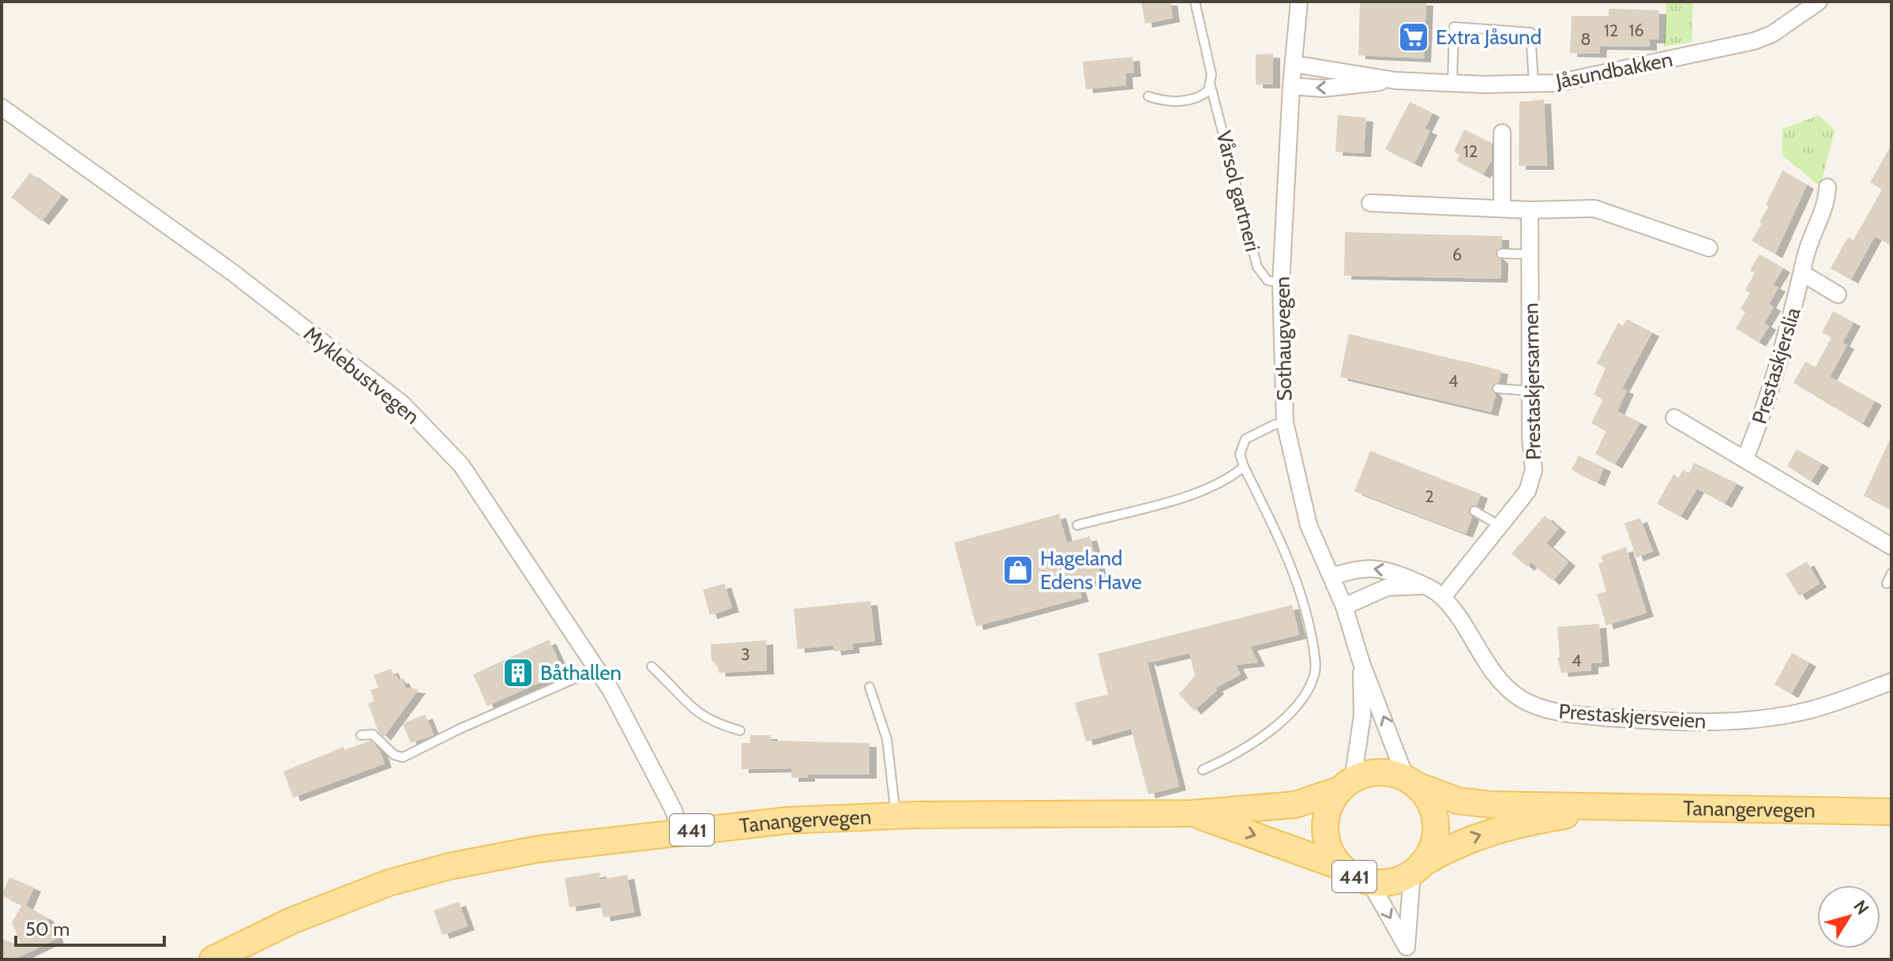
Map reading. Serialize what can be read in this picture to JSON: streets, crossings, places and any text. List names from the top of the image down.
{
  "streets": {
    "main road": ["Tanangervegen", "441"],
    "street": [
      "Jåsundbakken",
      "Sothaugvegen",
      "Prestaskjerslia",
      "Myklebustvegen",
      "Prestaskjersarmen",
      "Prestaskjersveien"
    ],
    "lane": ["Vårsol gartneri"]
  },
  "crossings": [
    ["Jåsundbakken", "Sothaugvegen"],
    ["Vårsol gartneri", "Sothaugvegen"],
    ["Sothaugvegen", "Prestaskjersveien"],
    ["Sothaugvegen", "Tanangervegen"],
    ["Sothaugvegen", "441"],
    ["Myklebustvegen", "Tanangervegen"],
    ["Prestaskjersarmen", "Prestaskjersveien"],
    ["Tanangervegen", "441"]
  ],
  "places": {
    "supermarket": ["Extra Jåsund"],
    "shop": ["Hageland Edens Have"],
    "building": ["Båthallen"]
  },
  "house_numbers": [
    "12",
    "16",
    "8",
    "12",
    "6",
    "4",
    "2",
    "3",
    "4"
  ],
  "scale_bar": "50 m",
  "north": "top right"
}
